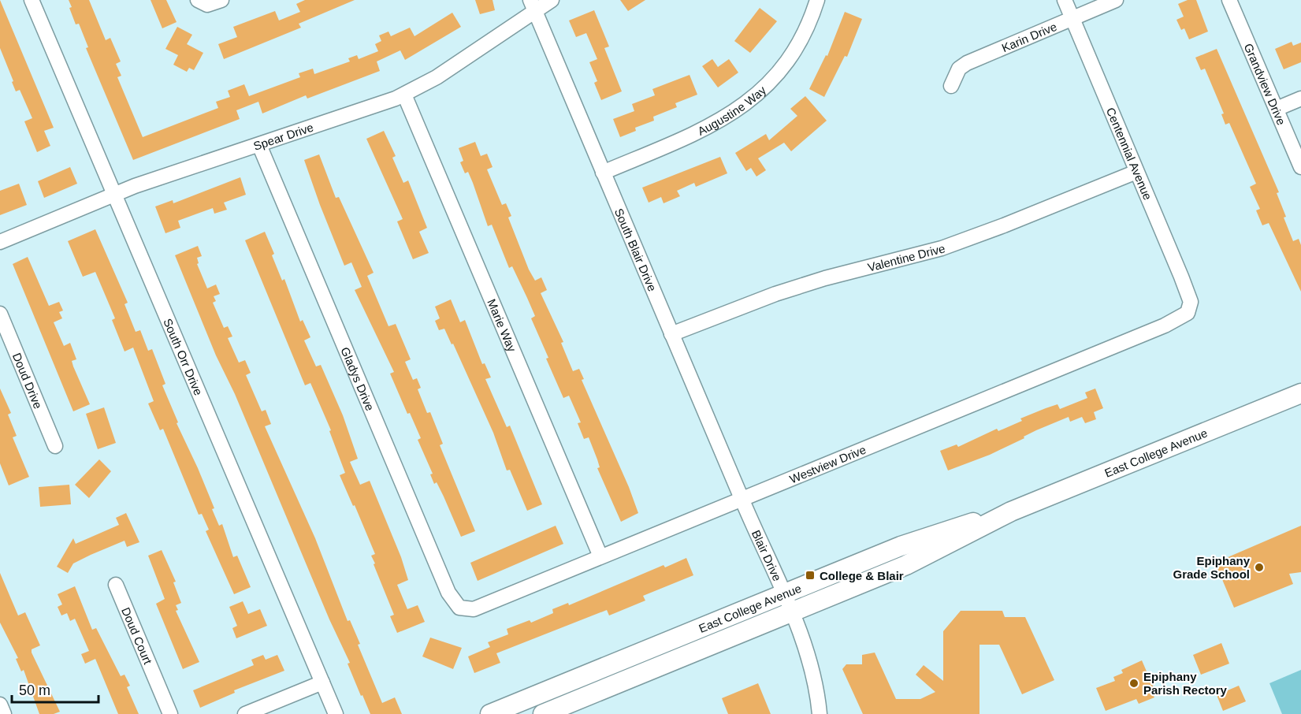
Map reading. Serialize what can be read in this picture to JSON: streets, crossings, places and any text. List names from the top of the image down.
{
  "streets": {
    "main road": ["East College Avenue"],
    "street": [
      "Karin Drive",
      "Grandview Drive",
      "Augustine Way",
      "Spear Drive",
      "Centennial Avenue",
      "South Blair Drive",
      "Valentine Drive",
      "Marie Way",
      "South Orr Drive",
      "Gladys Drive",
      "Doud Drive",
      "Westview Drive",
      "Blair Drive",
      "Doud Court"
    ]
  },
  "crossings": [
    ["Karin Drive", "Centennial Avenue"],
    ["Augustine Way", "South Blair Drive"],
    ["Spear Drive", "South Blair Drive"],
    ["Spear Drive", "Marie Way"],
    ["Spear Drive", "South Orr Drive"],
    ["Spear Drive", "Gladys Drive"],
    ["Centennial Avenue", "Valentine Drive"],
    ["Centennial Avenue", "Westview Drive"],
    ["South Blair Drive", "Valentine Drive"],
    ["South Blair Drive", "Westview Drive"],
    ["South Blair Drive", "Blair Drive"],
    ["Marie Way", "Westview Drive"],
    ["Gladys Drive", "Westview Drive"],
    ["East College Avenue", "Blair Drive"],
    ["Westview Drive", "Blair Drive"]
  ],
  "places": {
    "other": ["Epiphany Grade School", "Epiphany Parish Rectory"],
    "transit": ["College & Blair"]
  },
  "scale_bar": "50 m"
}
